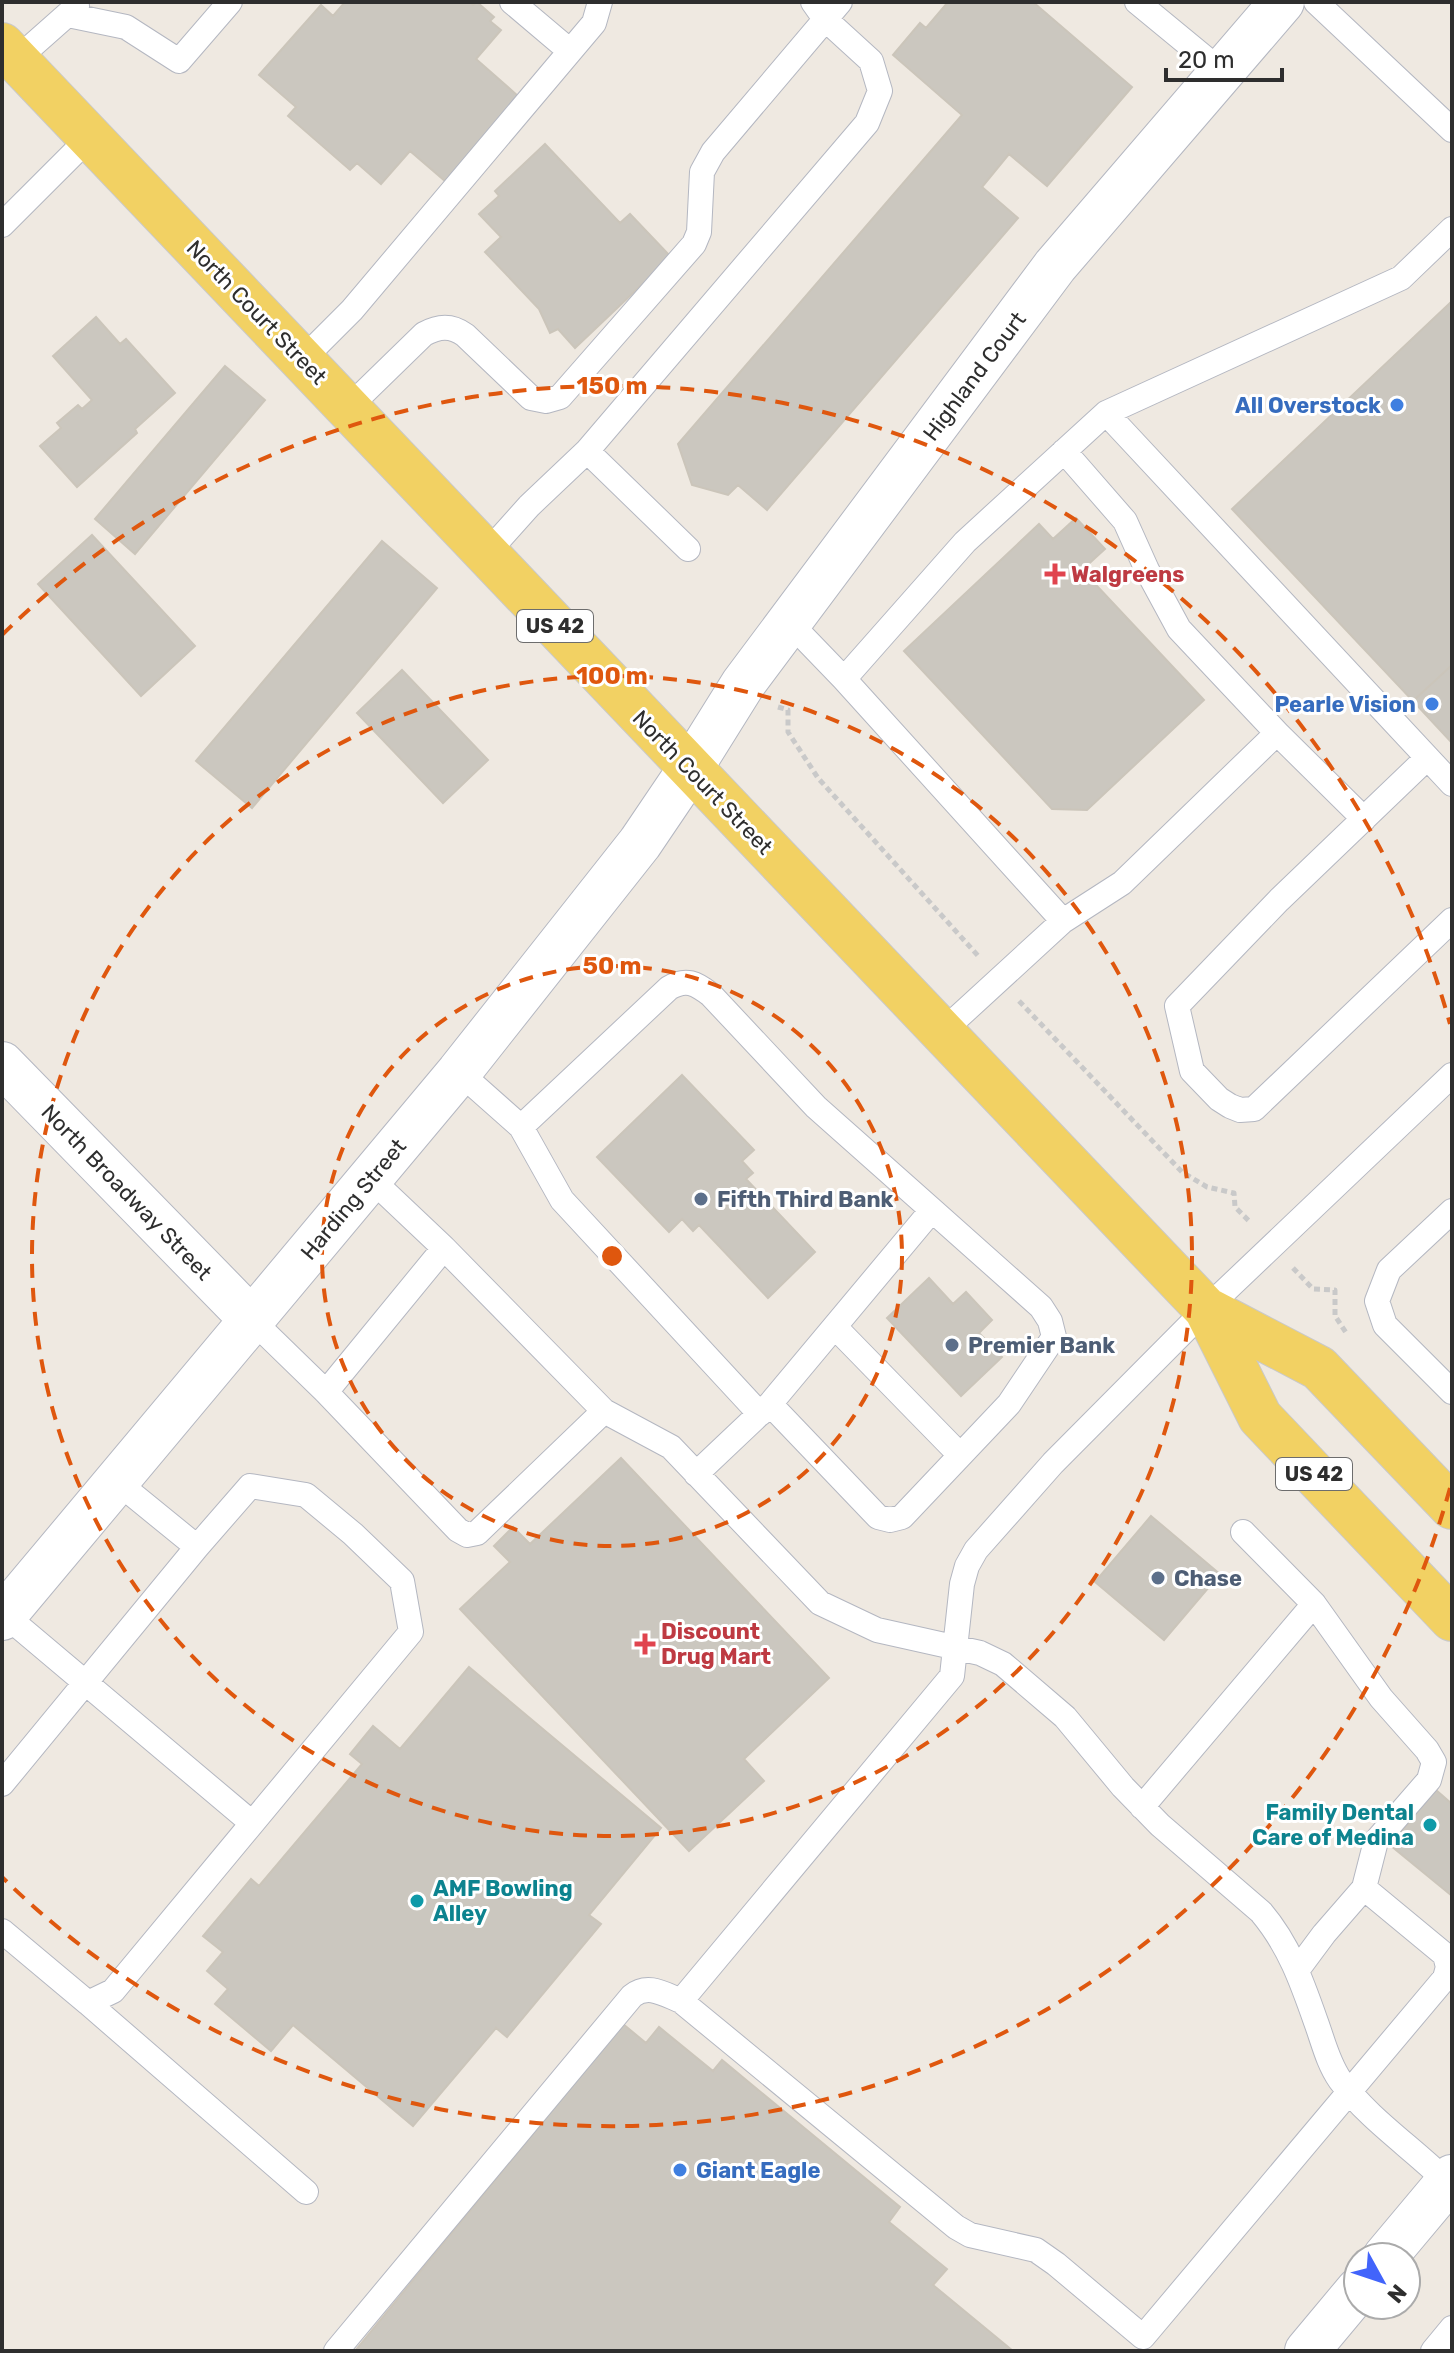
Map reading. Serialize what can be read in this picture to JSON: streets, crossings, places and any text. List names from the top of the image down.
{
  "streets": {
    "main road": ["North Court Street", "US 42"],
    "street": ["Highland Court", "North Broadway Street", "Harding Street"]
  },
  "crossings": [
    ["North Court Street", "Highland Court"],
    ["North Court Street", "Harding Street"],
    ["Highland Court", "Harding Street"],
    ["North Broadway Street", "Harding Street"]
  ],
  "places": {
    "other": [
      "All Overstock",
      "Pearle Vision",
      "Fifth Third Bank",
      "Premier Bank",
      "Chase",
      "Family Dental Care of Medina",
      "AMF Bowling Alley",
      "Giant Eagle"
    ],
    "health": ["Walgreens", "Discount Drug Mart"]
  },
  "scale_bar": "20 m",
  "north": "bottom right",
  "rings": ["150 m", "100 m", "50 m"]
}
